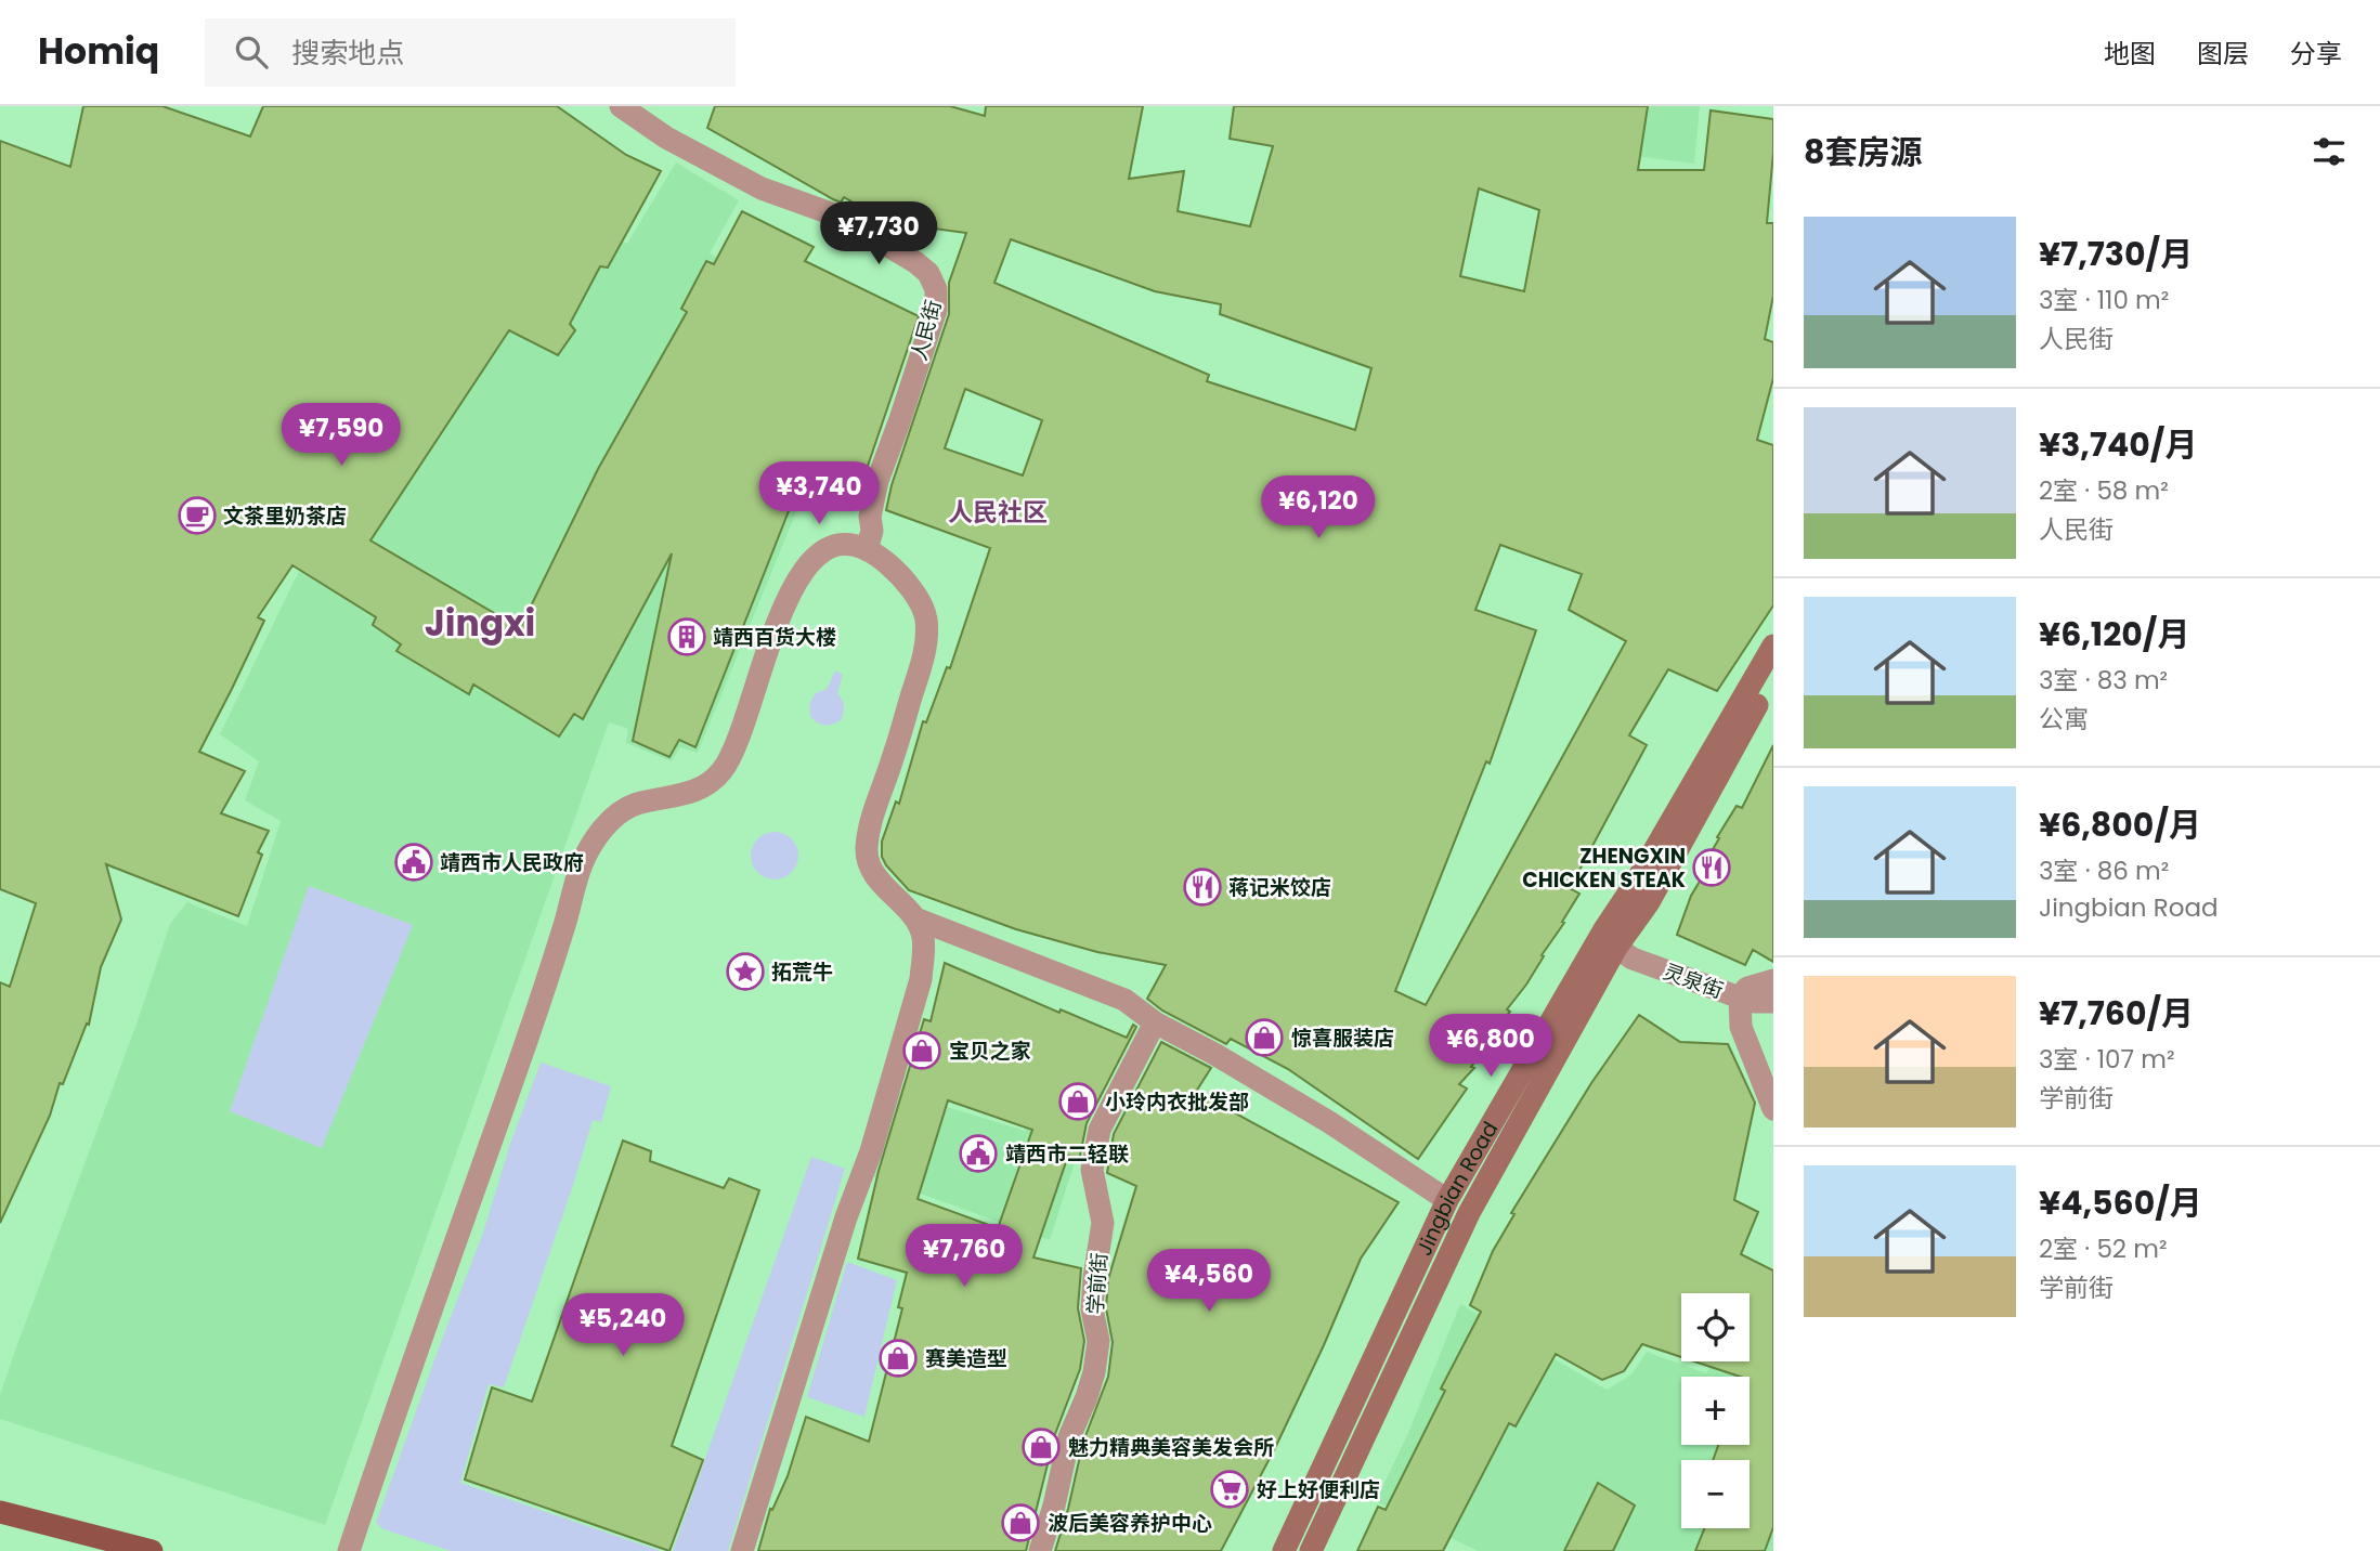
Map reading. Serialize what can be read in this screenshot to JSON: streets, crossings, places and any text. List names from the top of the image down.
{
  "streets": {
    "main road": ["Jingbian Road"],
    "street": ["人民街", "灵泉街", "学前街"]
  },
  "crossings": [
    ["灵泉街", "Jingbian Road"]
  ],
  "districts": ["人民社区", "Jingxi"],
  "places": {
    "cafe": ["文茶里奶茶店"],
    "building": ["靖西百货大楼"],
    "public building": ["靖西市人民政府", "靖西市二轻联"],
    "restaurant": ["ZHENGXIN CHICKEN STEAK", "蒋记米饺店"],
    "place": ["拓荒牛"],
    "shop": [
      "惊喜服装店",
      "宝贝之家",
      "小玲内衣批发部",
      "赛美造型",
      "魅力精典美容美发会所",
      "波后美容养护中心"
    ],
    "supermarket": ["好上好便利店"]
  },
  "page": {
    "header": "Homiq",
    "search": "搜索地点",
    "nav": ["地图", "图层", "分享"],
    "heading": "8套房源",
    "list": [
      {
        "name": "¥7,730/月",
        "note": "3室 · 110 m² · 人民街"
      },
      {
        "name": "¥3,740/月",
        "note": "2室 · 58 m² · 人民街"
      },
      {
        "name": "¥6,120/月",
        "note": "3室 · 83 m² · 公寓"
      },
      {
        "name": "¥6,800/月",
        "note": "3室 · 86 m² · Jingbian Road"
      },
      {
        "name": "¥7,760/月",
        "note": "3室 · 107 m² · 学前街"
      },
      {
        "name": "¥4,560/月",
        "note": "2室 · 52 m² · 学前街"
      }
    ],
    "price": [
      "¥7,730",
      "¥7,590",
      "¥3,740",
      "¥6,120",
      "¥6,800",
      "¥7,760",
      "¥4,560",
      "¥5,240"
    ],
    "map_buttons": ["+", "−"]
  }
}
